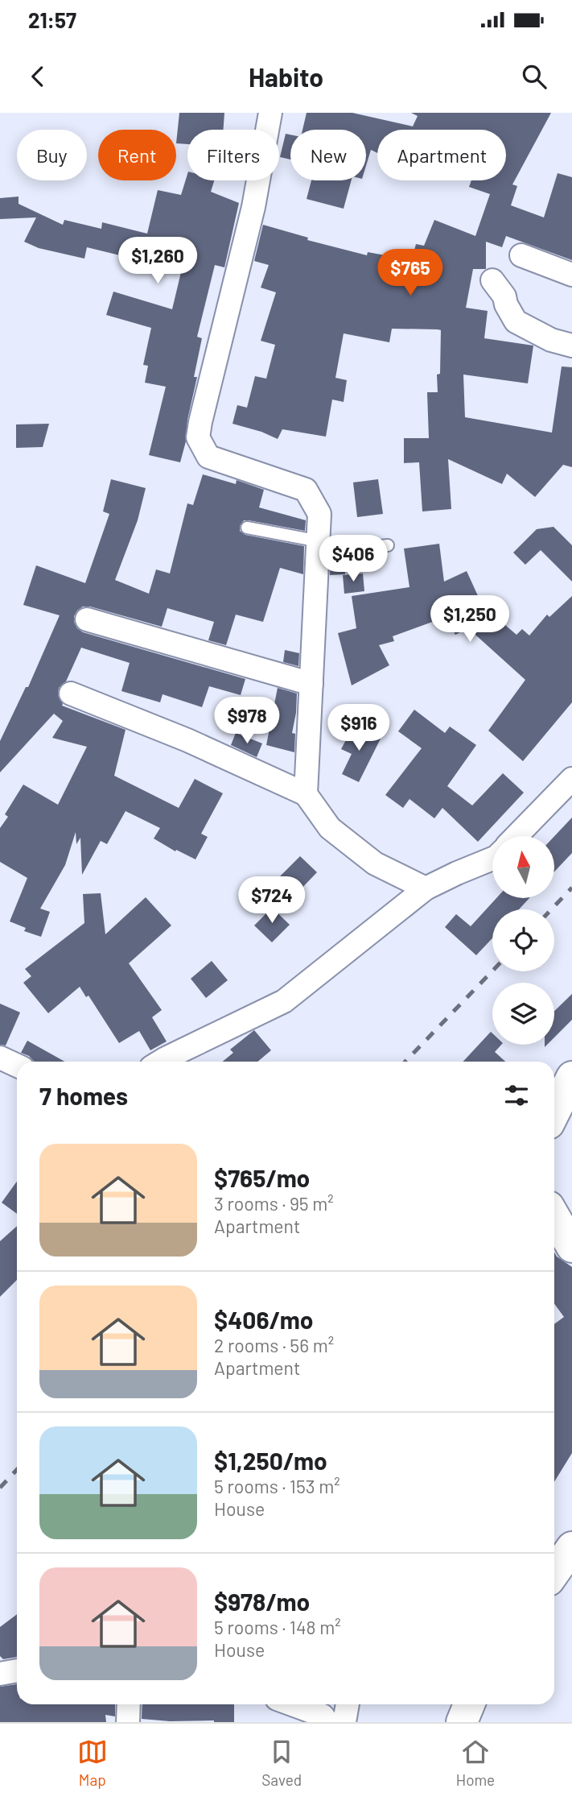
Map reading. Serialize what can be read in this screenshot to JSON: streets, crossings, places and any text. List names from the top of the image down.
{
  "north": "top",
  "page": {
    "status": "21:57",
    "header": "Habito",
    "chip": [
      "Buy",
      "Rent",
      "Filters",
      "New",
      "Apartment"
    ],
    "price": [
      "$1,260",
      "$765",
      "$406",
      "$1,250",
      "$978",
      "$916",
      "$724"
    ],
    "heading": "7 homes",
    "list": [
      {
        "name": "$765/mo",
        "note": "3 rooms · 95 m² · Apartment"
      },
      {
        "name": "$406/mo",
        "note": "2 rooms · 56 m² · Apartment"
      },
      {
        "name": "$1,250/mo",
        "note": "5 rooms · 153 m² · House"
      },
      {
        "name": "$978/mo",
        "note": "5 rooms · 148 m² · House"
      }
    ],
    "tabs": ["Map", "Saved", "Home"]
  }
}
